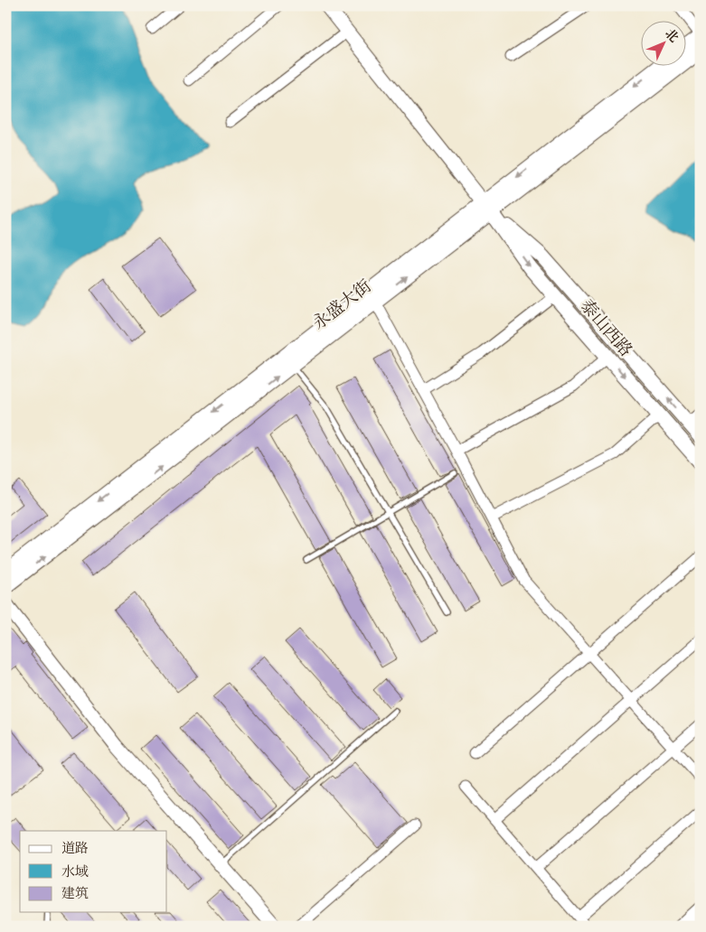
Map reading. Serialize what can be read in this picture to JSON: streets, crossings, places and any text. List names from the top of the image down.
{
  "streets": {
    "main road": ["永盛大街", "泰山西路"]
  },
  "crossings": [
    ["永盛大街", "泰山西路"]
  ],
  "legend": ["道路", "水域", "建筑"],
  "north": "top right"
}
